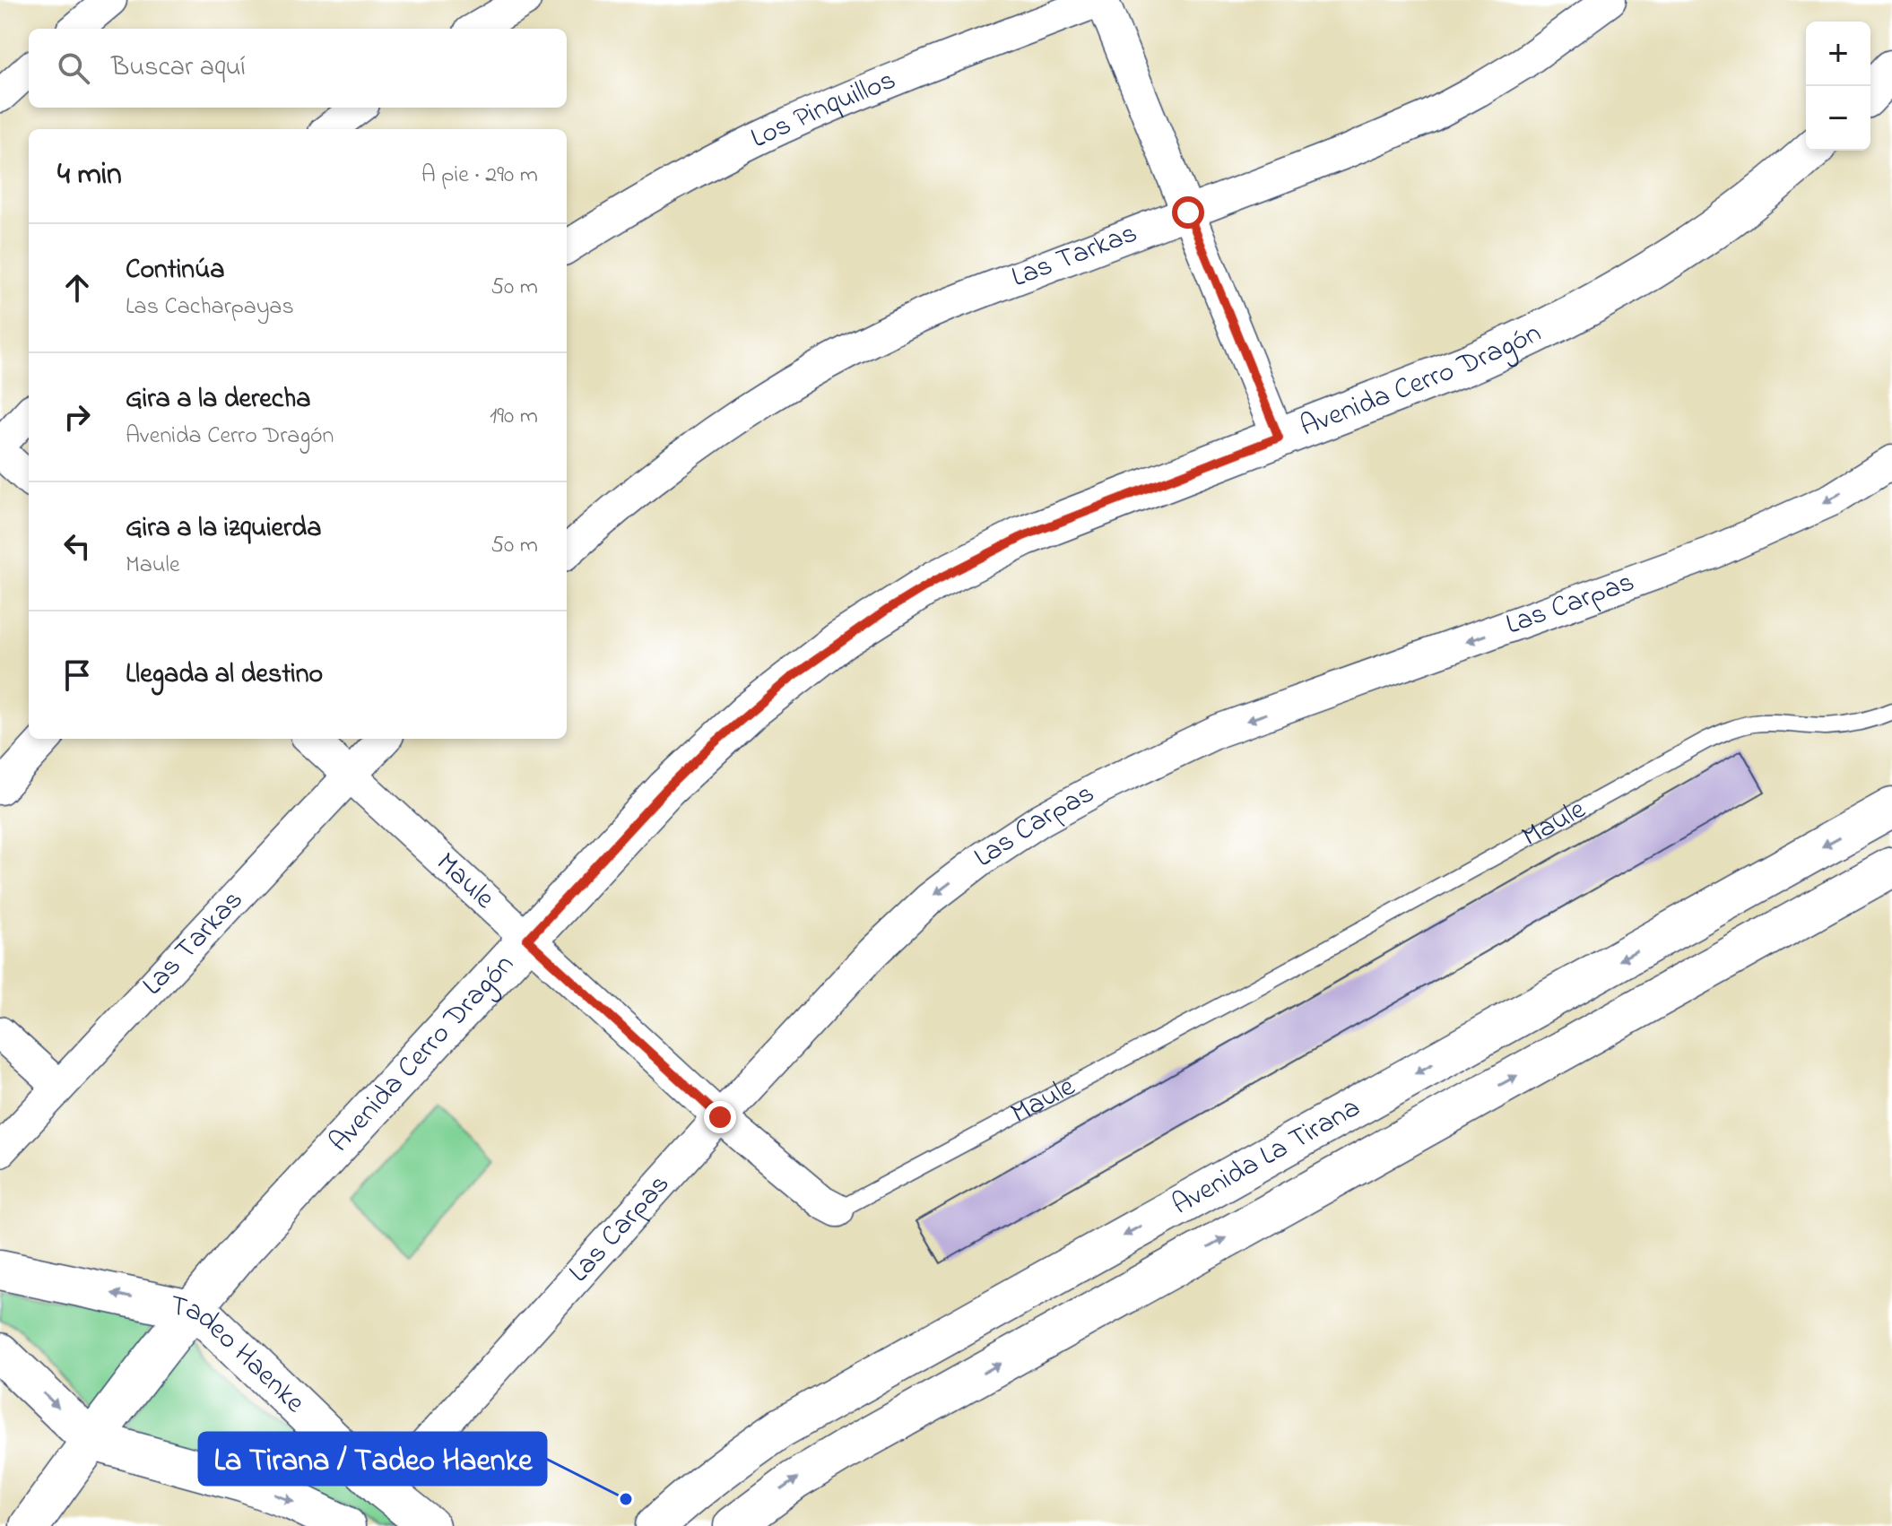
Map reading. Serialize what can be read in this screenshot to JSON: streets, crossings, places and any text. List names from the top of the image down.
{
  "streets": {
    "main road": ["Avenida Cerro Dragón", "Avenida La Tirana", "Tadeo Haenke"],
    "street": [
      "Los Pinquillos",
      "Las Tarkas",
      "Las Carpas",
      "Maule"
    ]
  },
  "crossings": [
    ["Las Tarkas", "Maule"],
    ["Avenida Cerro Dragón", "Maule"],
    ["Avenida Cerro Dragón", "Tadeo Haenke"],
    ["Las Carpas", "Maule"],
    ["Las Carpas", "Tadeo Haenke"]
  ],
  "one_way": ["Las Carpas"],
  "places": ["La Tirana / Tadeo Haenke"],
  "page": {
    "map_buttons": ["+", "−"],
    "search": "Buscar aquí",
    "heading": ["4 min", "A pie · 290 m"],
    "list": [
      ["Continúa", "Las Cacharpayas", "50 m"],
      ["Gira a la derecha", "Avenida Cerro Dragón", "190 m"],
      ["Gira a la izquierda", "Maule", "50 m"],
      "Llegada al destino"
    ]
  }
}
